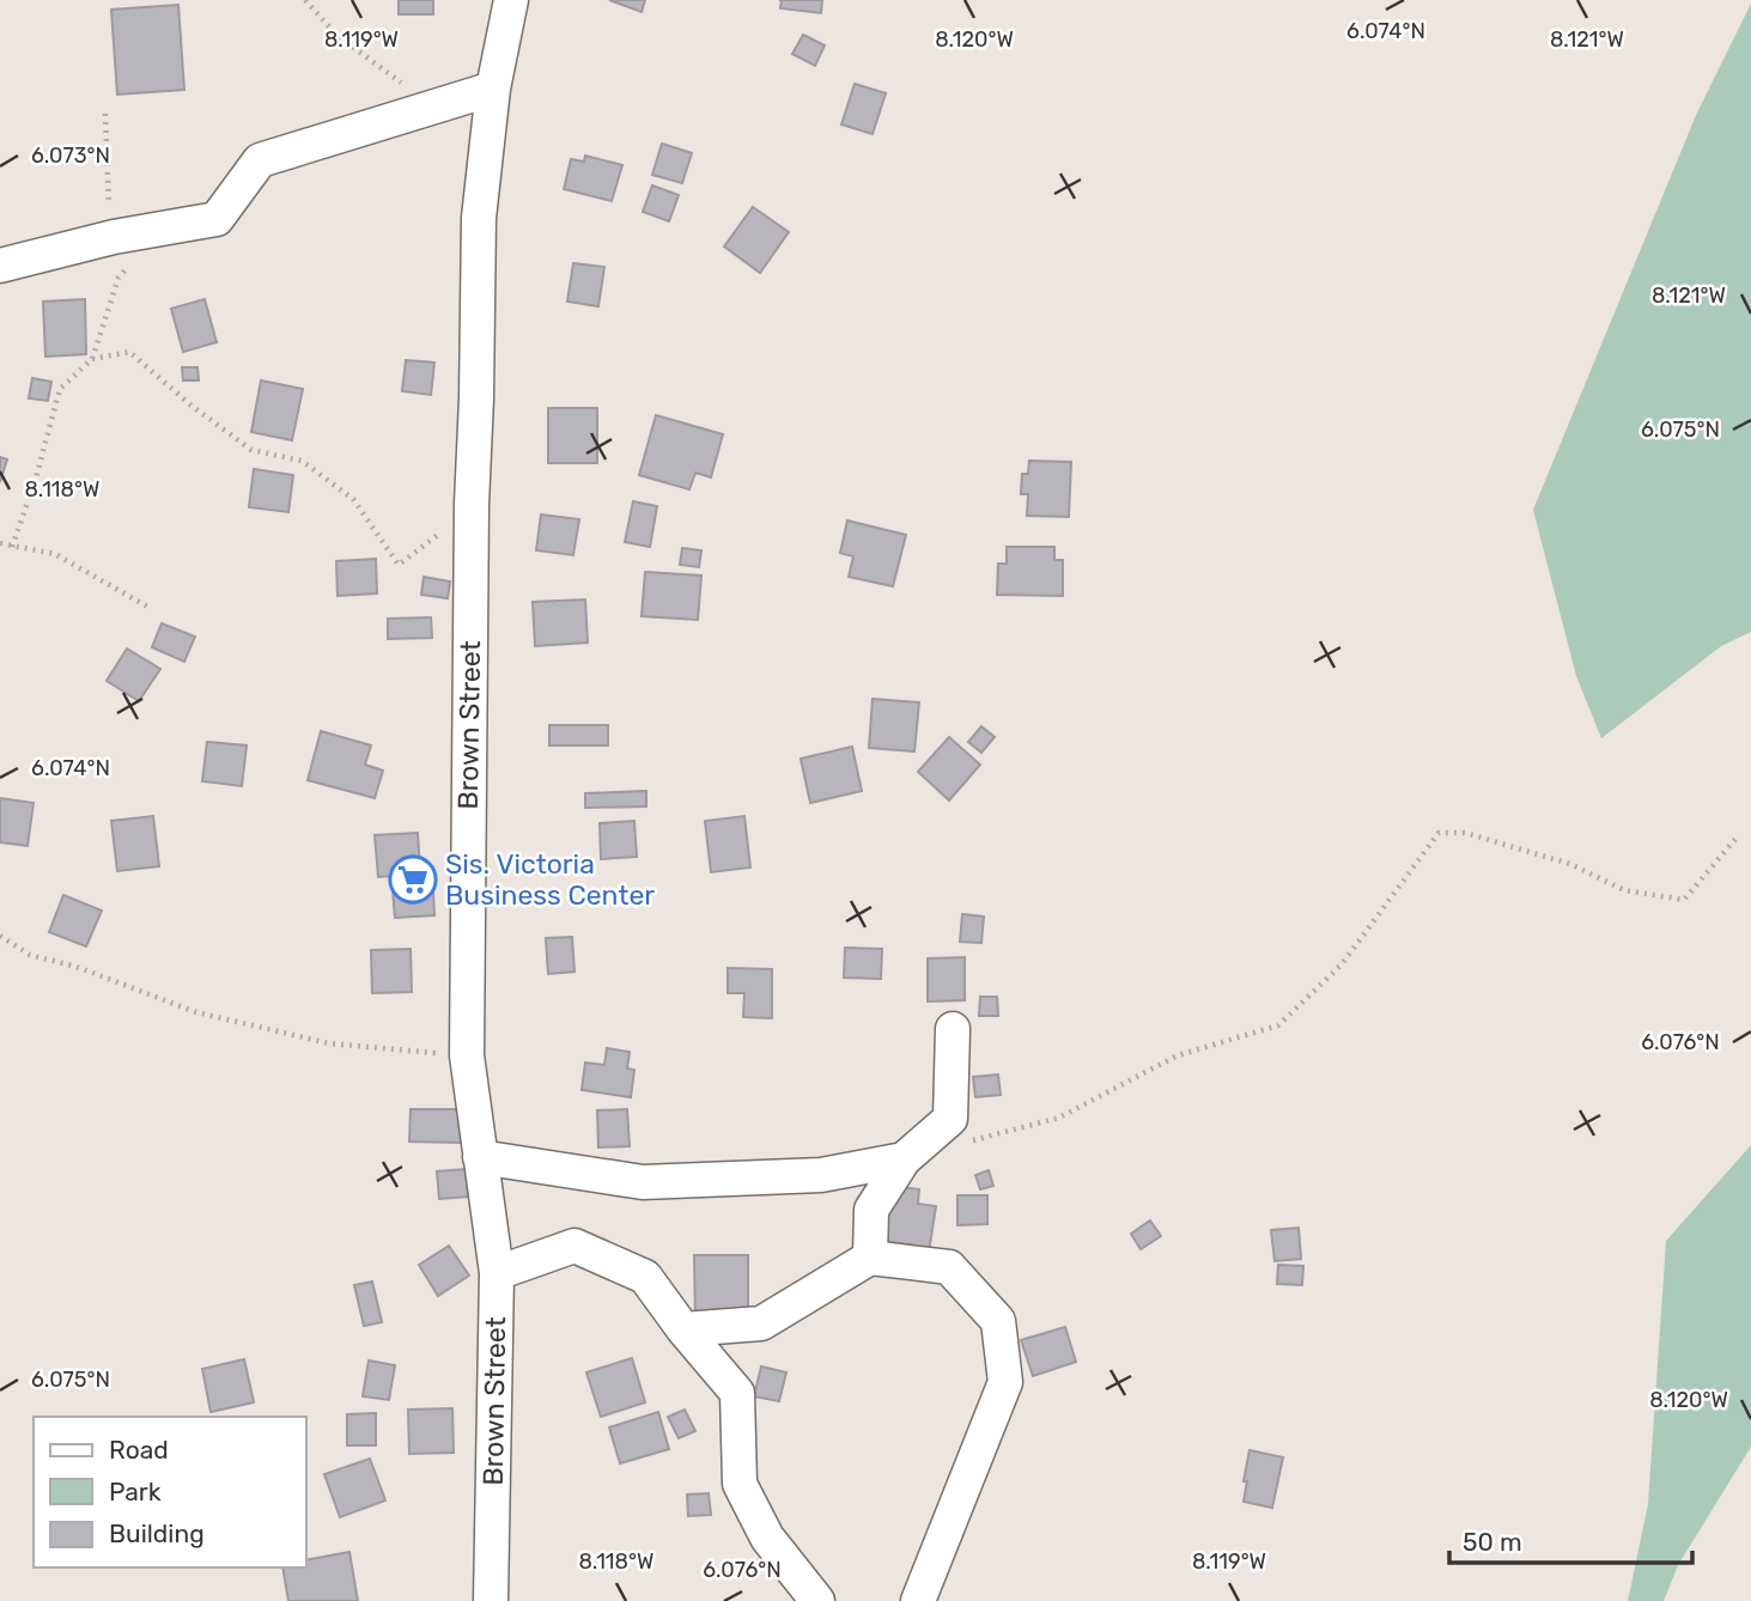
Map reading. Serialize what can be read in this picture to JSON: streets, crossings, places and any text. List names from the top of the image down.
{
  "streets": {
    "street": ["Brown Street"]
  },
  "places": {
    "supermarket": ["Sis. Victoria Business Center"]
  },
  "legend": ["Road", "Park", "Building"],
  "scale_bar": "50 m",
  "coordinates": [
    "6.074°N",
    "8.119°W",
    "8.120°W",
    "8.121°W",
    "6.073°N",
    "6.075°N",
    "8.118°W",
    "6.076°N"
  ]
}
